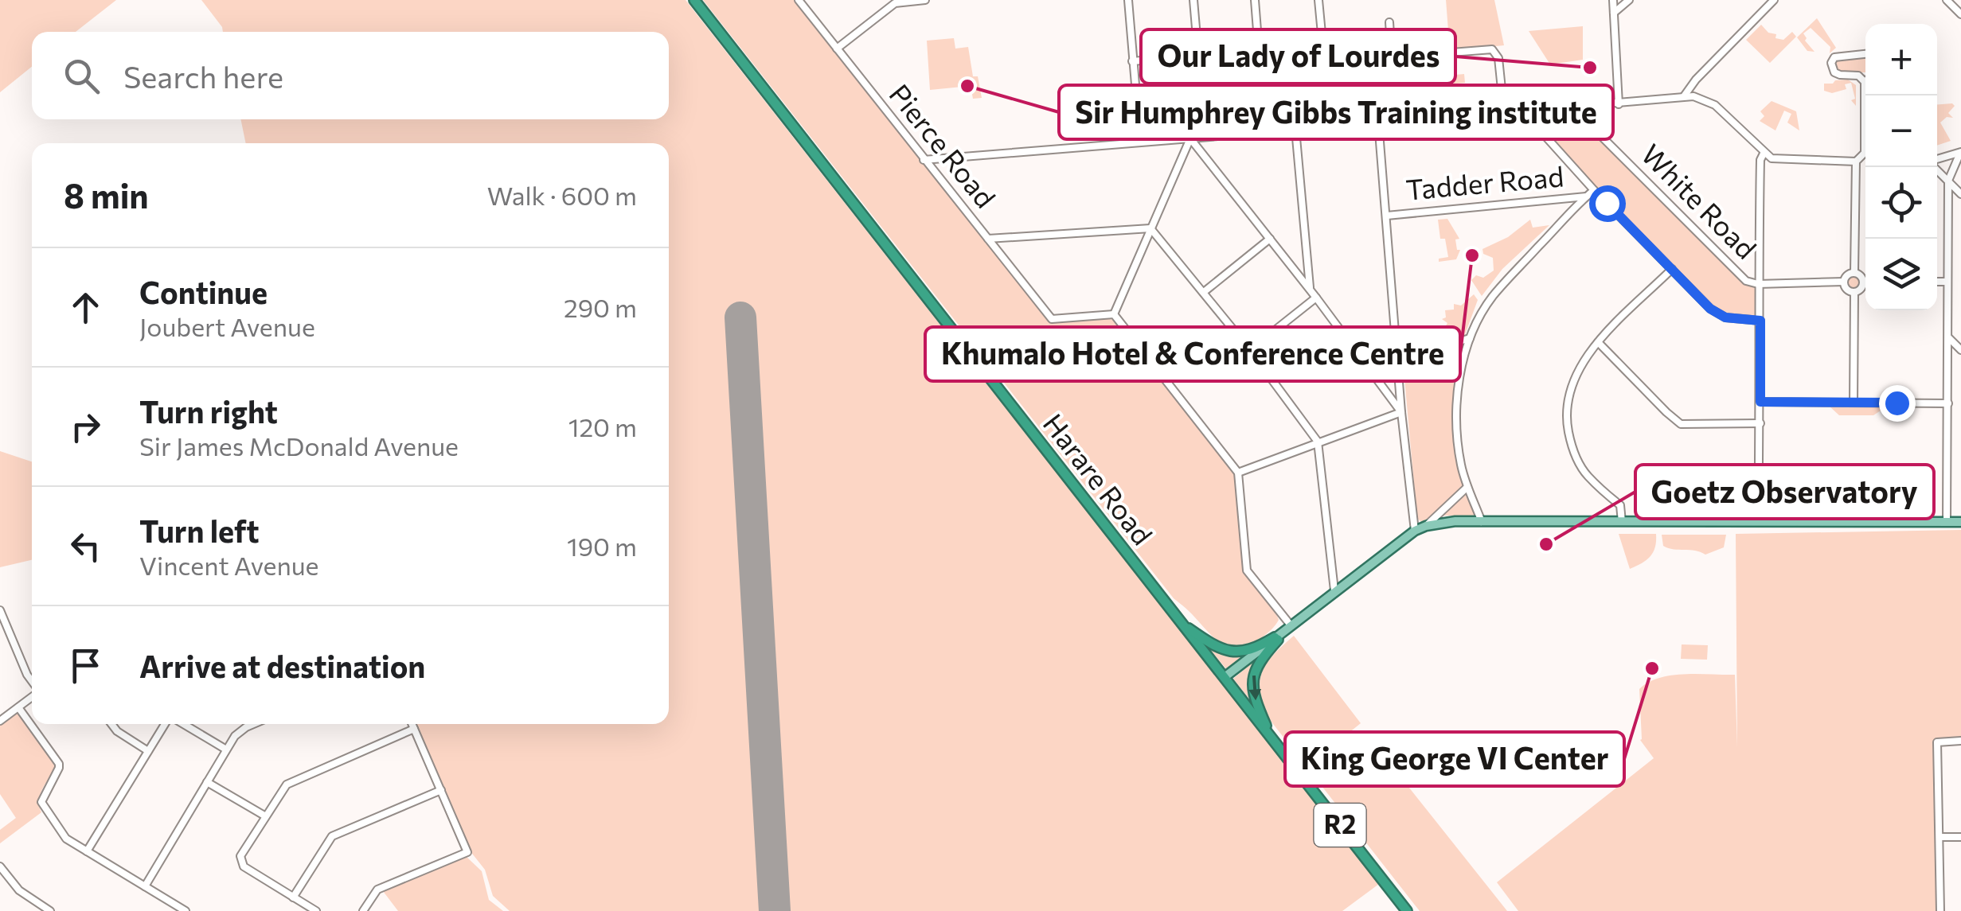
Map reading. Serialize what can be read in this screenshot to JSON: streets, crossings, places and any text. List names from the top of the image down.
{
  "streets": {
    "highway": ["Harare Road", "R2"],
    "street": ["Pierce Road", "Tadder Road", "White Road"]
  },
  "places": [
    "Our Lady of Lourdes",
    "Sir Humphrey Gibbs Training institute",
    "Khumalo Hotel & Conference Centre",
    "Goetz Observatory",
    "King George VI Center"
  ],
  "page": {
    "map_buttons": ["+", "−"],
    "search": "Search here",
    "heading": ["8 min", "Walk · 600 m"],
    "list": [
      ["Continue", "Joubert Avenue", "290 m"],
      ["Turn right", "Sir James McDonald Avenue", "120 m"],
      ["Turn left", "Vincent Avenue", "190 m"],
      "Arrive at destination"
    ]
  }
}
